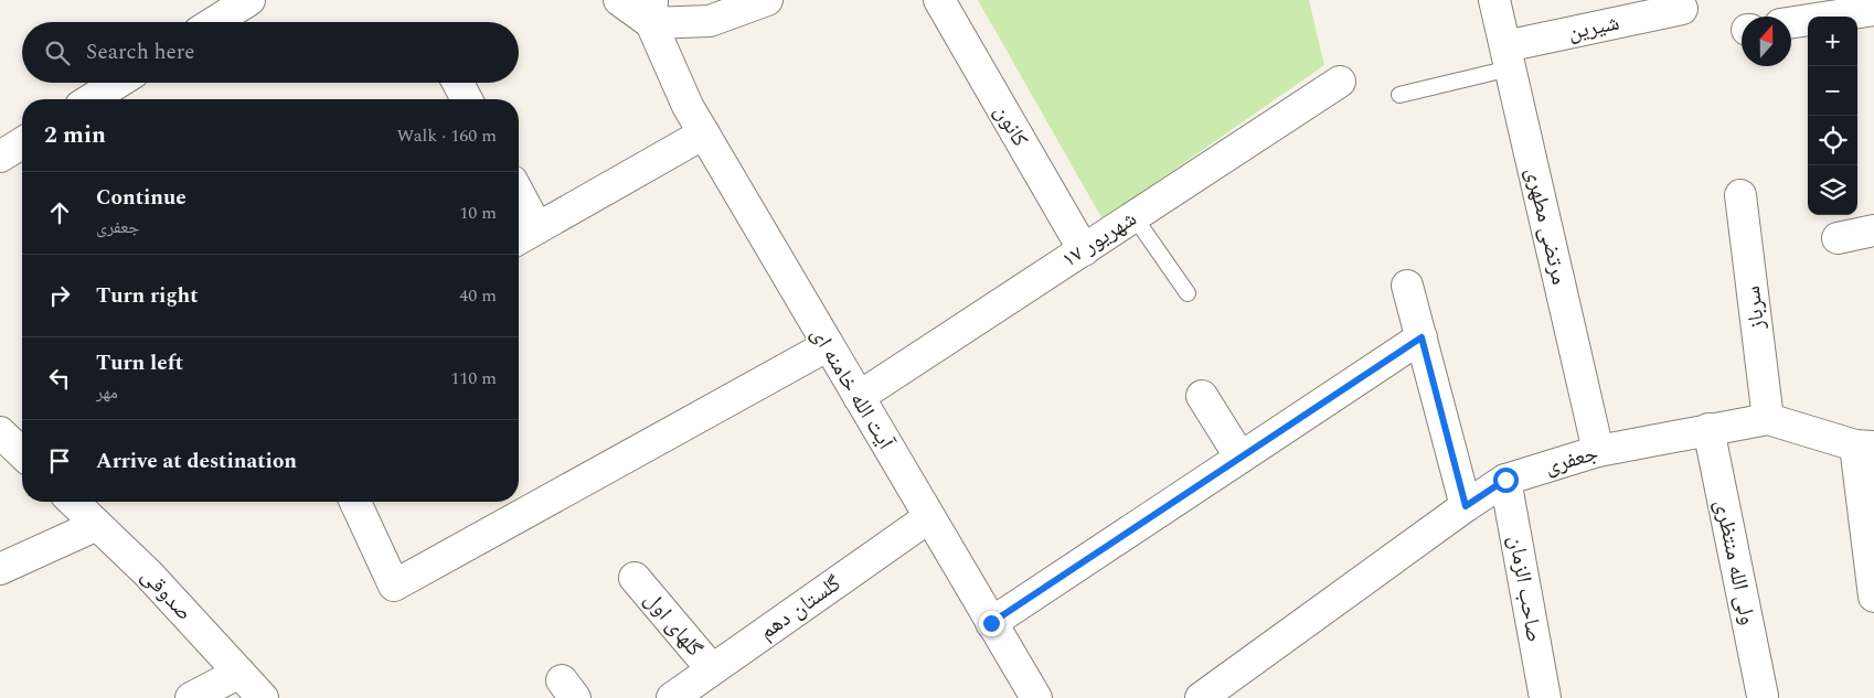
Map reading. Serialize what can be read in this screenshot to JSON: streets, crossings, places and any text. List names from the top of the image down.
{
  "streets": {
    "street": [
      "شیرین",
      "کانون",
      "مرتضی مطهری",
      "۱۷ شهریور",
      "سرباز",
      "آیت الله خامنه ای",
      "جعفری",
      "ولی الله منتظری",
      "صاحب الزمان",
      "صدوقی",
      "گلستان دهم",
      "گلهای اول"
    ]
  },
  "crossings": [
    ["شیرین", "مرتضی مطهری"],
    ["کانون", "۱۷ شهریور"],
    ["مرتضی مطهری", "جعفری"],
    ["۱۷ شهریور", "آیت الله خامنه ای"],
    ["سرباز", "جعفری"],
    ["آیت الله خامنه ای", "گلستان دهم"],
    ["جعفری", "ولی الله منتظری"],
    ["جعفری", "صاحب الزمان"],
    ["گلستان دهم", "گلهای اول"]
  ],
  "north": "top",
  "page": {
    "map_buttons": ["+", "−"],
    "search": "Search here",
    "heading": ["2 min", "Walk · 160 m"],
    "list": [
      ["Continue", "جعفری", "10 m"],
      ["Turn right", "40 m"],
      ["Turn left", "مهر", "110 m"],
      "Arrive at destination"
    ]
  }
}
